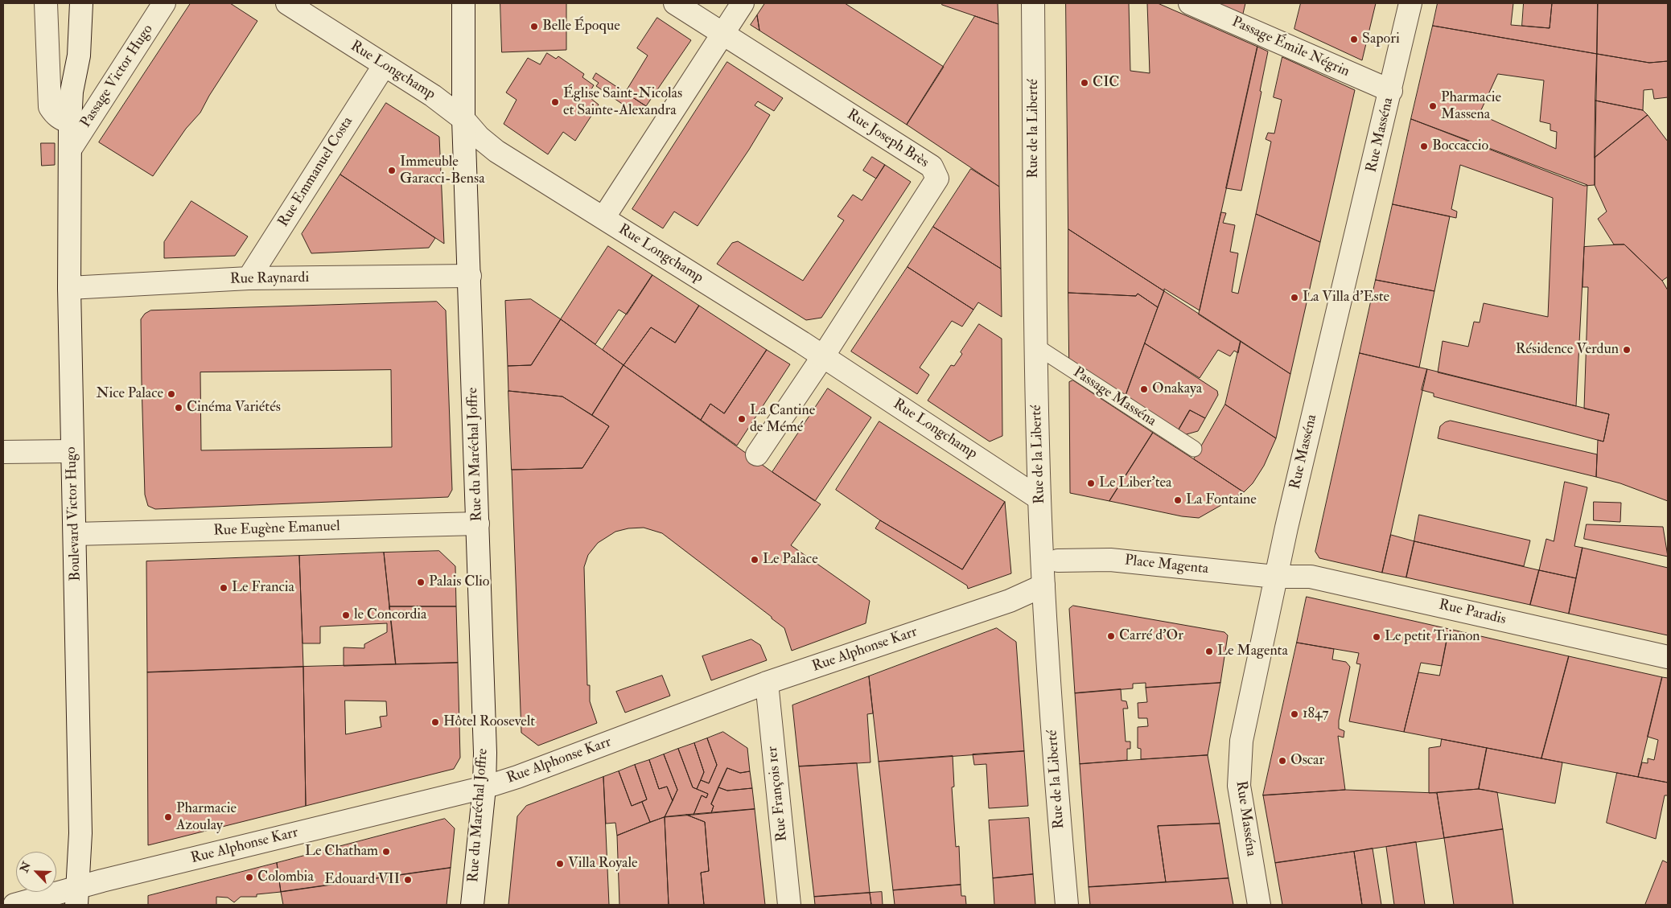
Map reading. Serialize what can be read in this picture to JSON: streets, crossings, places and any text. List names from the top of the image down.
{
  "streets": {
    "street": [
      "Passage Émile Négrin",
      "Rue Longchamp",
      "Passage Victor Hugo",
      "Rue de la Liberté",
      "Rue Masséna",
      "Rue Joseph Brès",
      "Rue Emmanuel Costa",
      "Rue Raynardi",
      "Rue du Maréchal Joffre",
      "Boulevard Victor Hugo",
      "Rue Eugène Emanuel",
      "Place Magenta",
      "Rue Paradis",
      "Rue Alphonse Karr",
      "Rue François 1er"
    ],
    "lane": ["Passage Masséna"]
  },
  "crossings": [
    ["Passage Émile Négrin", "Rue Masséna"],
    ["Rue Longchamp", "Rue de la Liberté"],
    ["Rue Longchamp", "Rue Joseph Brès"],
    ["Rue Longchamp", "Rue Emmanuel Costa"],
    ["Rue Longchamp", "Rue du Maréchal Joffre"],
    ["Passage Victor Hugo", "Boulevard Victor Hugo"],
    ["Rue de la Liberté", "Passage Masséna"],
    ["Rue de la Liberté", "Rue Alphonse Karr"],
    ["Rue Masséna", "Place Magenta"],
    ["Rue Masséna", "Rue Paradis"],
    ["Rue Emmanuel Costa", "Rue Raynardi"],
    ["Rue Raynardi", "Rue du Maréchal Joffre"],
    ["Rue Raynardi", "Boulevard Victor Hugo"],
    ["Rue du Maréchal Joffre", "Rue Eugène Emanuel"],
    ["Rue du Maréchal Joffre", "Rue Alphonse Karr"],
    ["Boulevard Victor Hugo", "Rue Eugène Emanuel"],
    ["Boulevard Victor Hugo", "Rue Alphonse Karr"],
    ["Place Magenta", "Rue Paradis"],
    ["Rue Alphonse Karr", "Rue François 1er"]
  ],
  "places": [
    "Belle Époque",
    "Sapori",
    "CIC",
    "Église Saint-Nicolas et Sainte-Alexandra",
    "Pharmacie Massena",
    "Boccaccio",
    "Immeuble Garacci-Bensa",
    "La Villa d'Este",
    "Résidence Verdun",
    "Onakaya",
    "Nice Palace",
    "Cinéma Variétés",
    "La Cantine de Mémé",
    "Le Liber'tea",
    "La Fontaine",
    "Le Palace",
    "Palais Clio",
    "Le Francia",
    "le Concordia",
    "Carré d'Or",
    "Le petit Trianon",
    "Le Magenta",
    "1847",
    "Hôtel Roosevelt",
    "Oscar",
    "Pharmacie Azoulay",
    "Le Chatham",
    "Villa Royale",
    "Colombia",
    "Edouard VII"
  ],
  "north": "top left"
}
